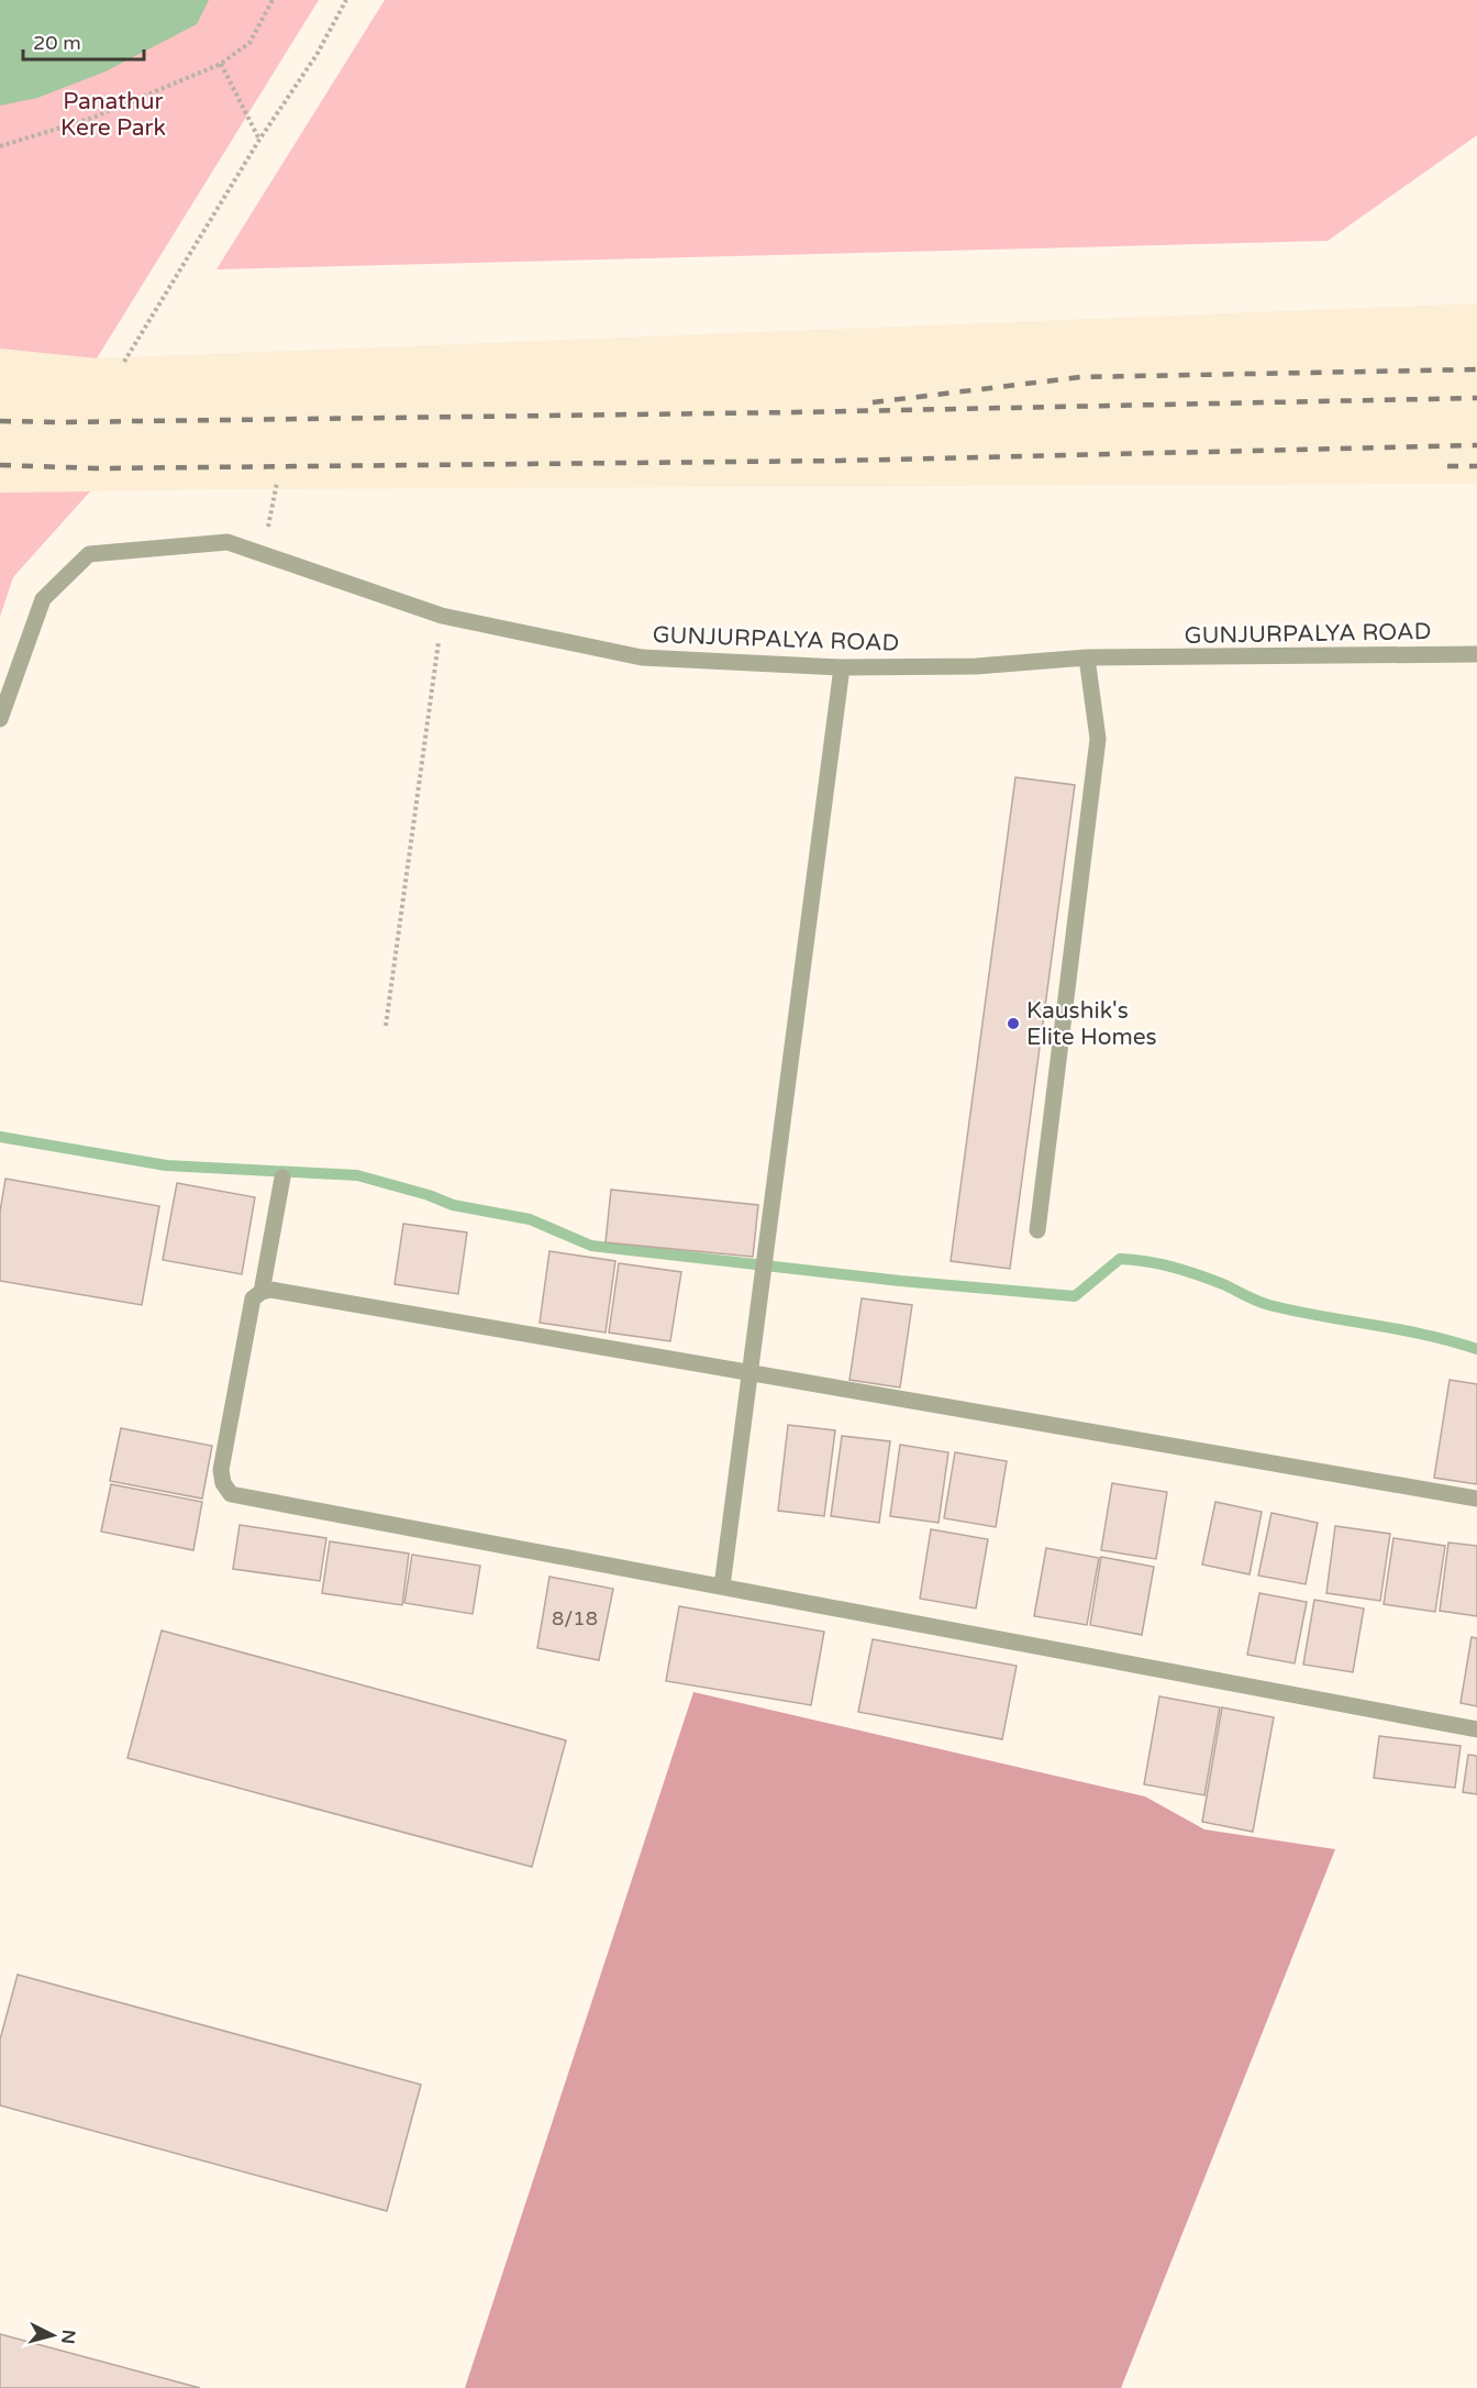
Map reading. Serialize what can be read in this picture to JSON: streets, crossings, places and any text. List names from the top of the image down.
{
  "streets": {
    "street": ["GUNJURPALYA ROAD"]
  },
  "parks": ["Panathur Kere Park"],
  "places": ["Kaushik's Elite Homes"],
  "house_numbers": ["8/18"],
  "scale_bar": "20 m",
  "north": "right"
}
